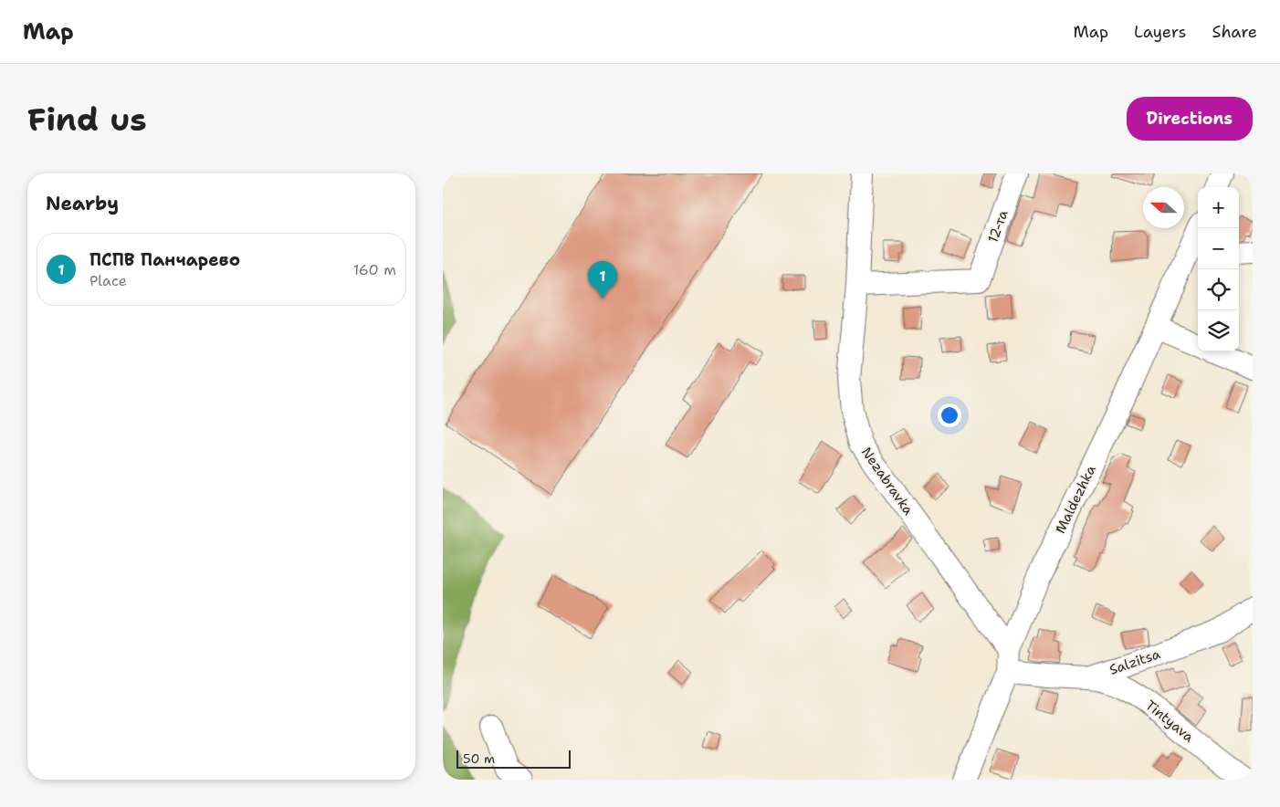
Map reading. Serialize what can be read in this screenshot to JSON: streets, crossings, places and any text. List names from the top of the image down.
{
  "streets": {
    "street": [
      "12-та",
      "Nezabravka",
      "Maldezhka",
      "Salzitsa",
      "Tintyava"
    ]
  },
  "crossings": [
    ["12-та", "Nezabravka"],
    ["Nezabravka", "Maldezhka"],
    ["Maldezhka", "Salzitsa"],
    ["Salzitsa", "Tintyava"]
  ],
  "scale_bar": "50 m",
  "north": "left",
  "page": {
    "header": "Map",
    "nav": ["Map", "Layers", "Share"],
    "buttons": "Directions",
    "title": "Find us",
    "heading": "Nearby",
    "map_buttons": ["+", "−"],
    "list": [
      {
        "mark": "1",
        "name": "ПСПВ Панчарево",
        "note": "Place",
        "value": "160 m"
      }
    ],
    "pins": "1",
    "scale": "50 m"
  }
}
